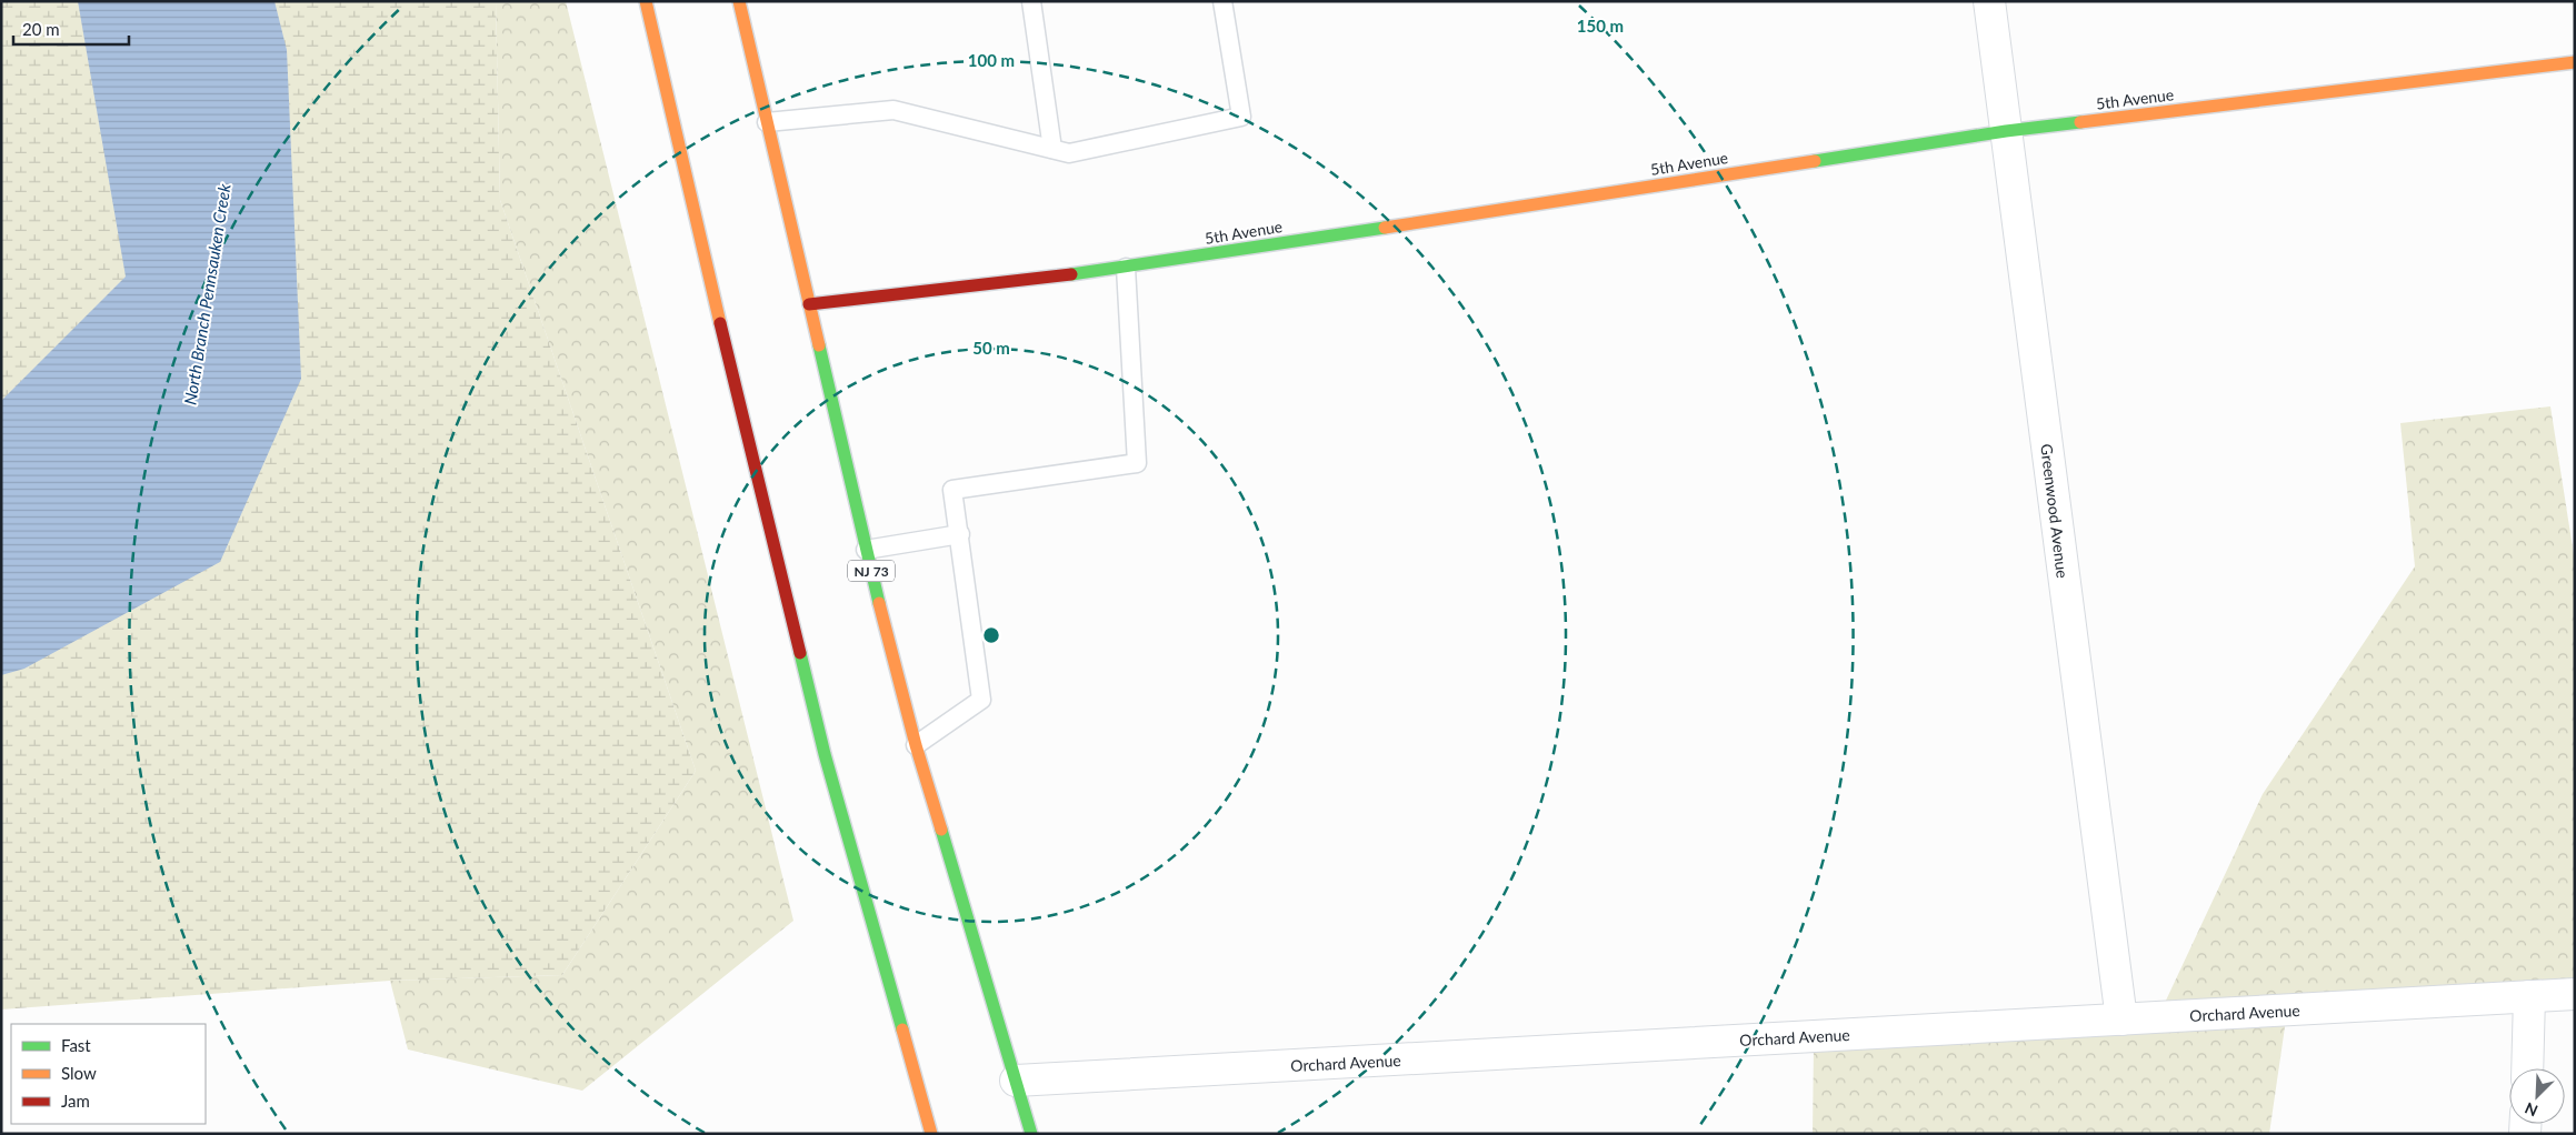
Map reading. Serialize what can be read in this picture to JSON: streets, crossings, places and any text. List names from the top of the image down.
{
  "streets": {
    "main road": ["5th Avenue", "NJ 73"],
    "street": ["Greenwood Avenue", "Orchard Avenue"]
  },
  "crossings": [
    ["5th Avenue", "Greenwood Avenue"],
    ["5th Avenue", "NJ 73"],
    ["Greenwood Avenue", "Orchard Avenue"],
    ["NJ 73", "Orchard Avenue"]
  ],
  "water": ["North Branch Pennsauken Creek"],
  "legend": ["Fast", "Slow", "Jam"],
  "scale_bar": "20 m",
  "north": "bottom left",
  "rings": ["150 m", "100 m", "50 m"]
}
